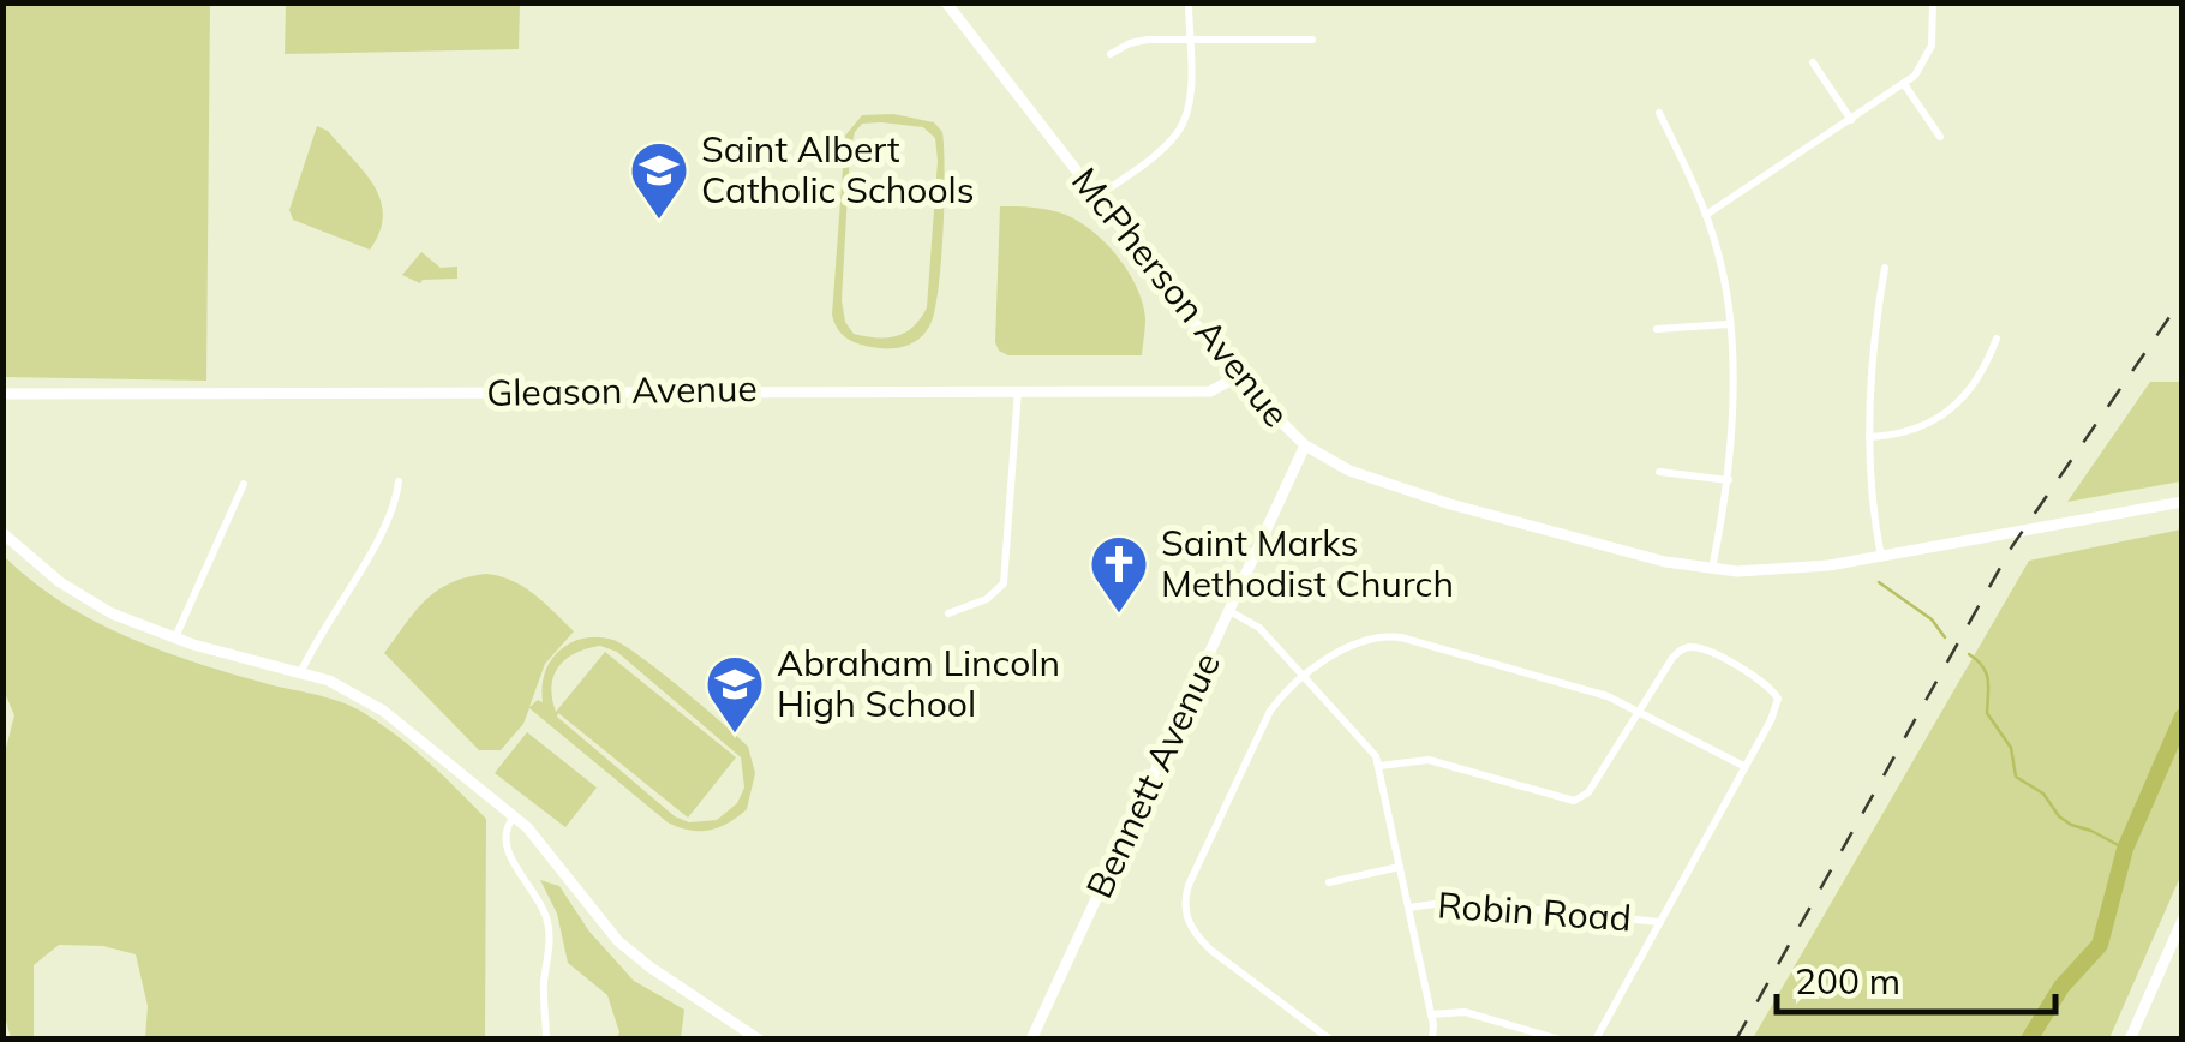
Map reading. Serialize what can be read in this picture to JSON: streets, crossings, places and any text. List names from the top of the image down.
{
  "streets": {
    "main road": ["McPherson Avenue", "Gleason Avenue", "Bennett Avenue"],
    "street": ["Robin Road"]
  },
  "crossings": [
    ["McPherson Avenue", "Gleason Avenue"],
    ["McPherson Avenue", "Bennett Avenue"]
  ],
  "places": {
    "school or university": ["Saint Albert Catholic Schools", "Abraham Lincoln High School"],
    "church": ["Saint Marks Methodist Church"]
  },
  "scale_bar": "200 m"
}
